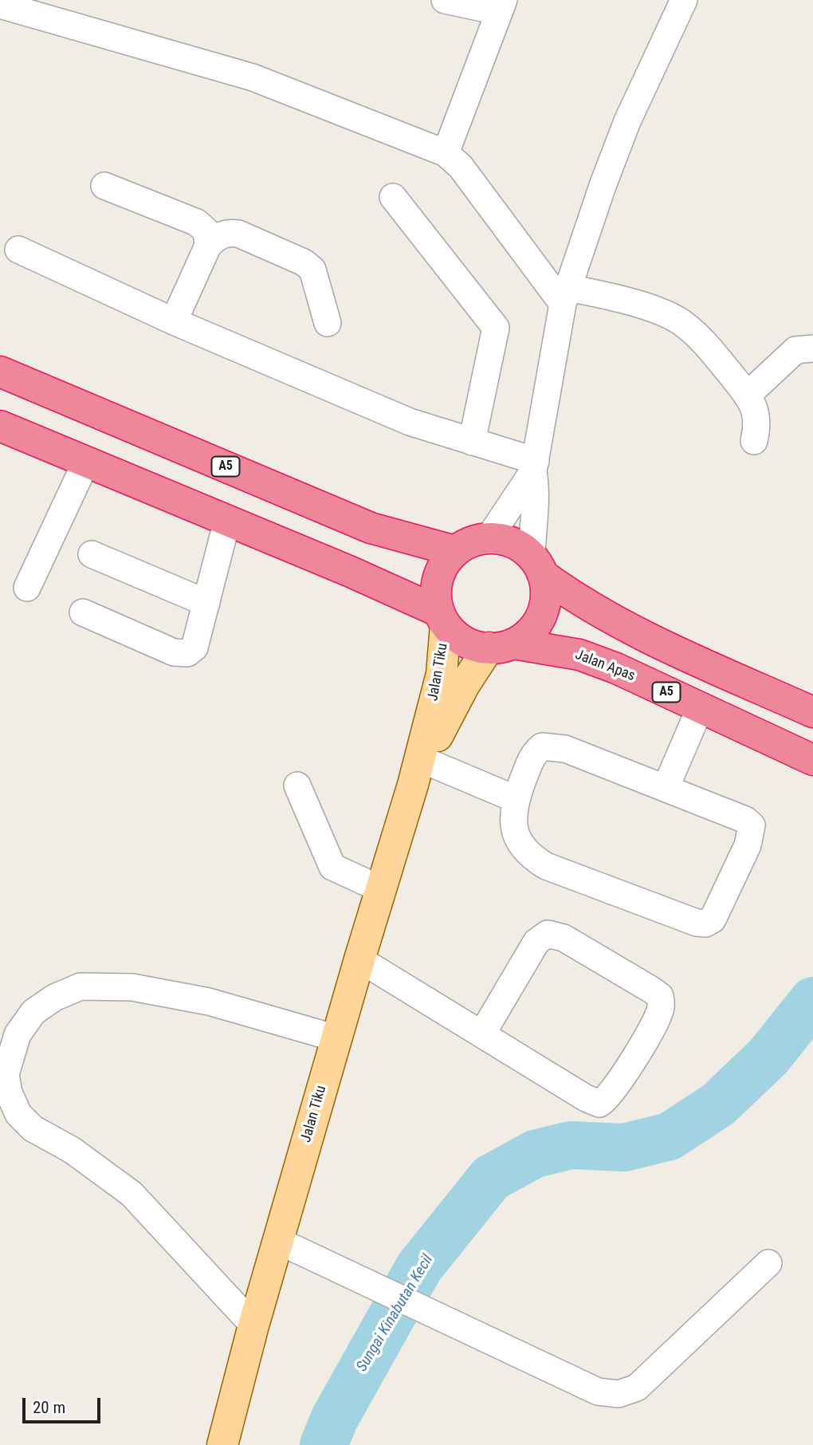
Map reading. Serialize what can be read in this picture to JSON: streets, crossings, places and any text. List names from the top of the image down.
{
  "streets": {
    "highway": ["A5", "Jalan Apas"],
    "main road": ["Jalan Tiku"]
  },
  "crossings": [
    ["A5", "Jalan Apas"],
    ["A5", "Jalan Tiku"],
    ["Jalan Apas", "Jalan Tiku"]
  ],
  "water": ["Sungai Kinabutan Kecil"],
  "scale_bar": "20 m"
}
